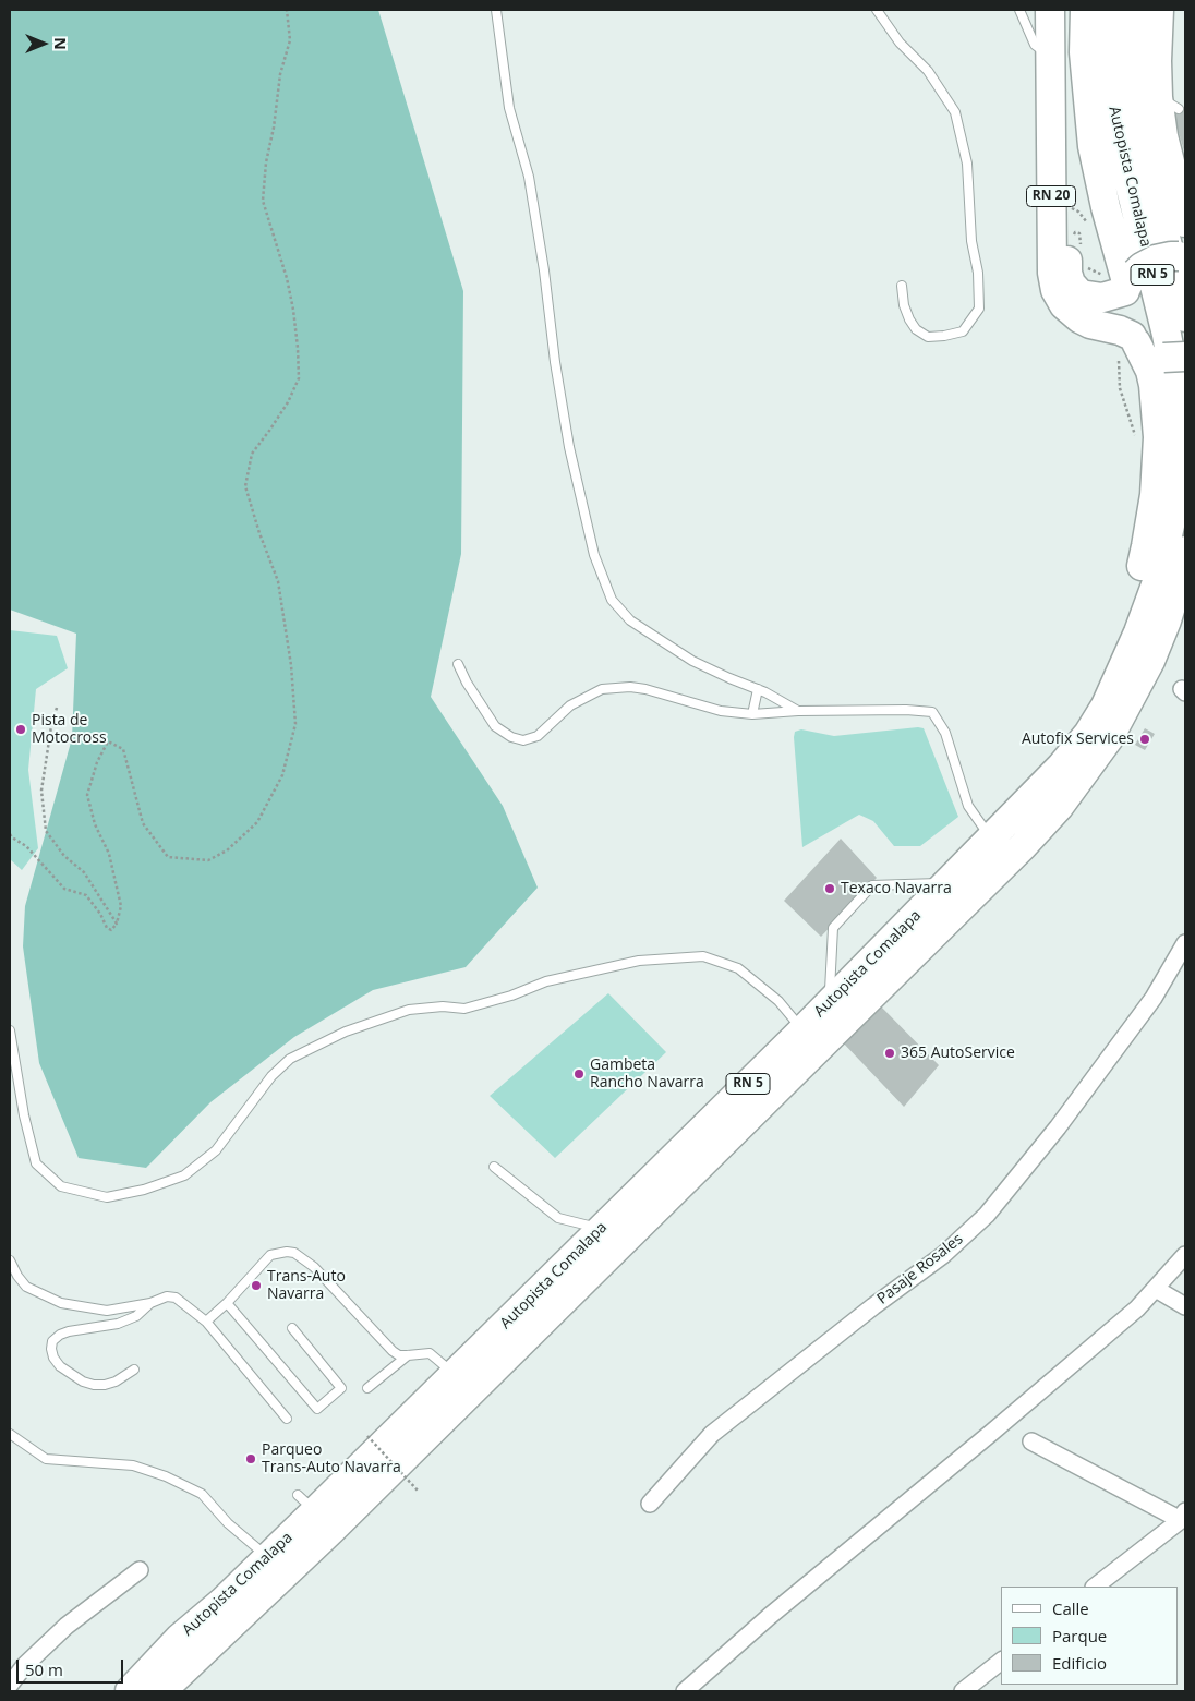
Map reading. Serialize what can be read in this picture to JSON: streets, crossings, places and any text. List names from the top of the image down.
{
  "streets": {
    "highway": ["Autopista Comalapa", "RN 20", "RN 5"],
    "street": ["Pasaje Rosales"]
  },
  "places": [
    "Pista de Motocross",
    "Autofix Services",
    "Texaco Navarra",
    "365 AutoService",
    "Gambeta Rancho Navarra",
    "Trans-Auto Navarra",
    "Parqueo Trans-Auto Navarra"
  ],
  "legend": ["Calle", "Parque", "Edificio"],
  "scale_bar": "50 m",
  "north": "right"
}
